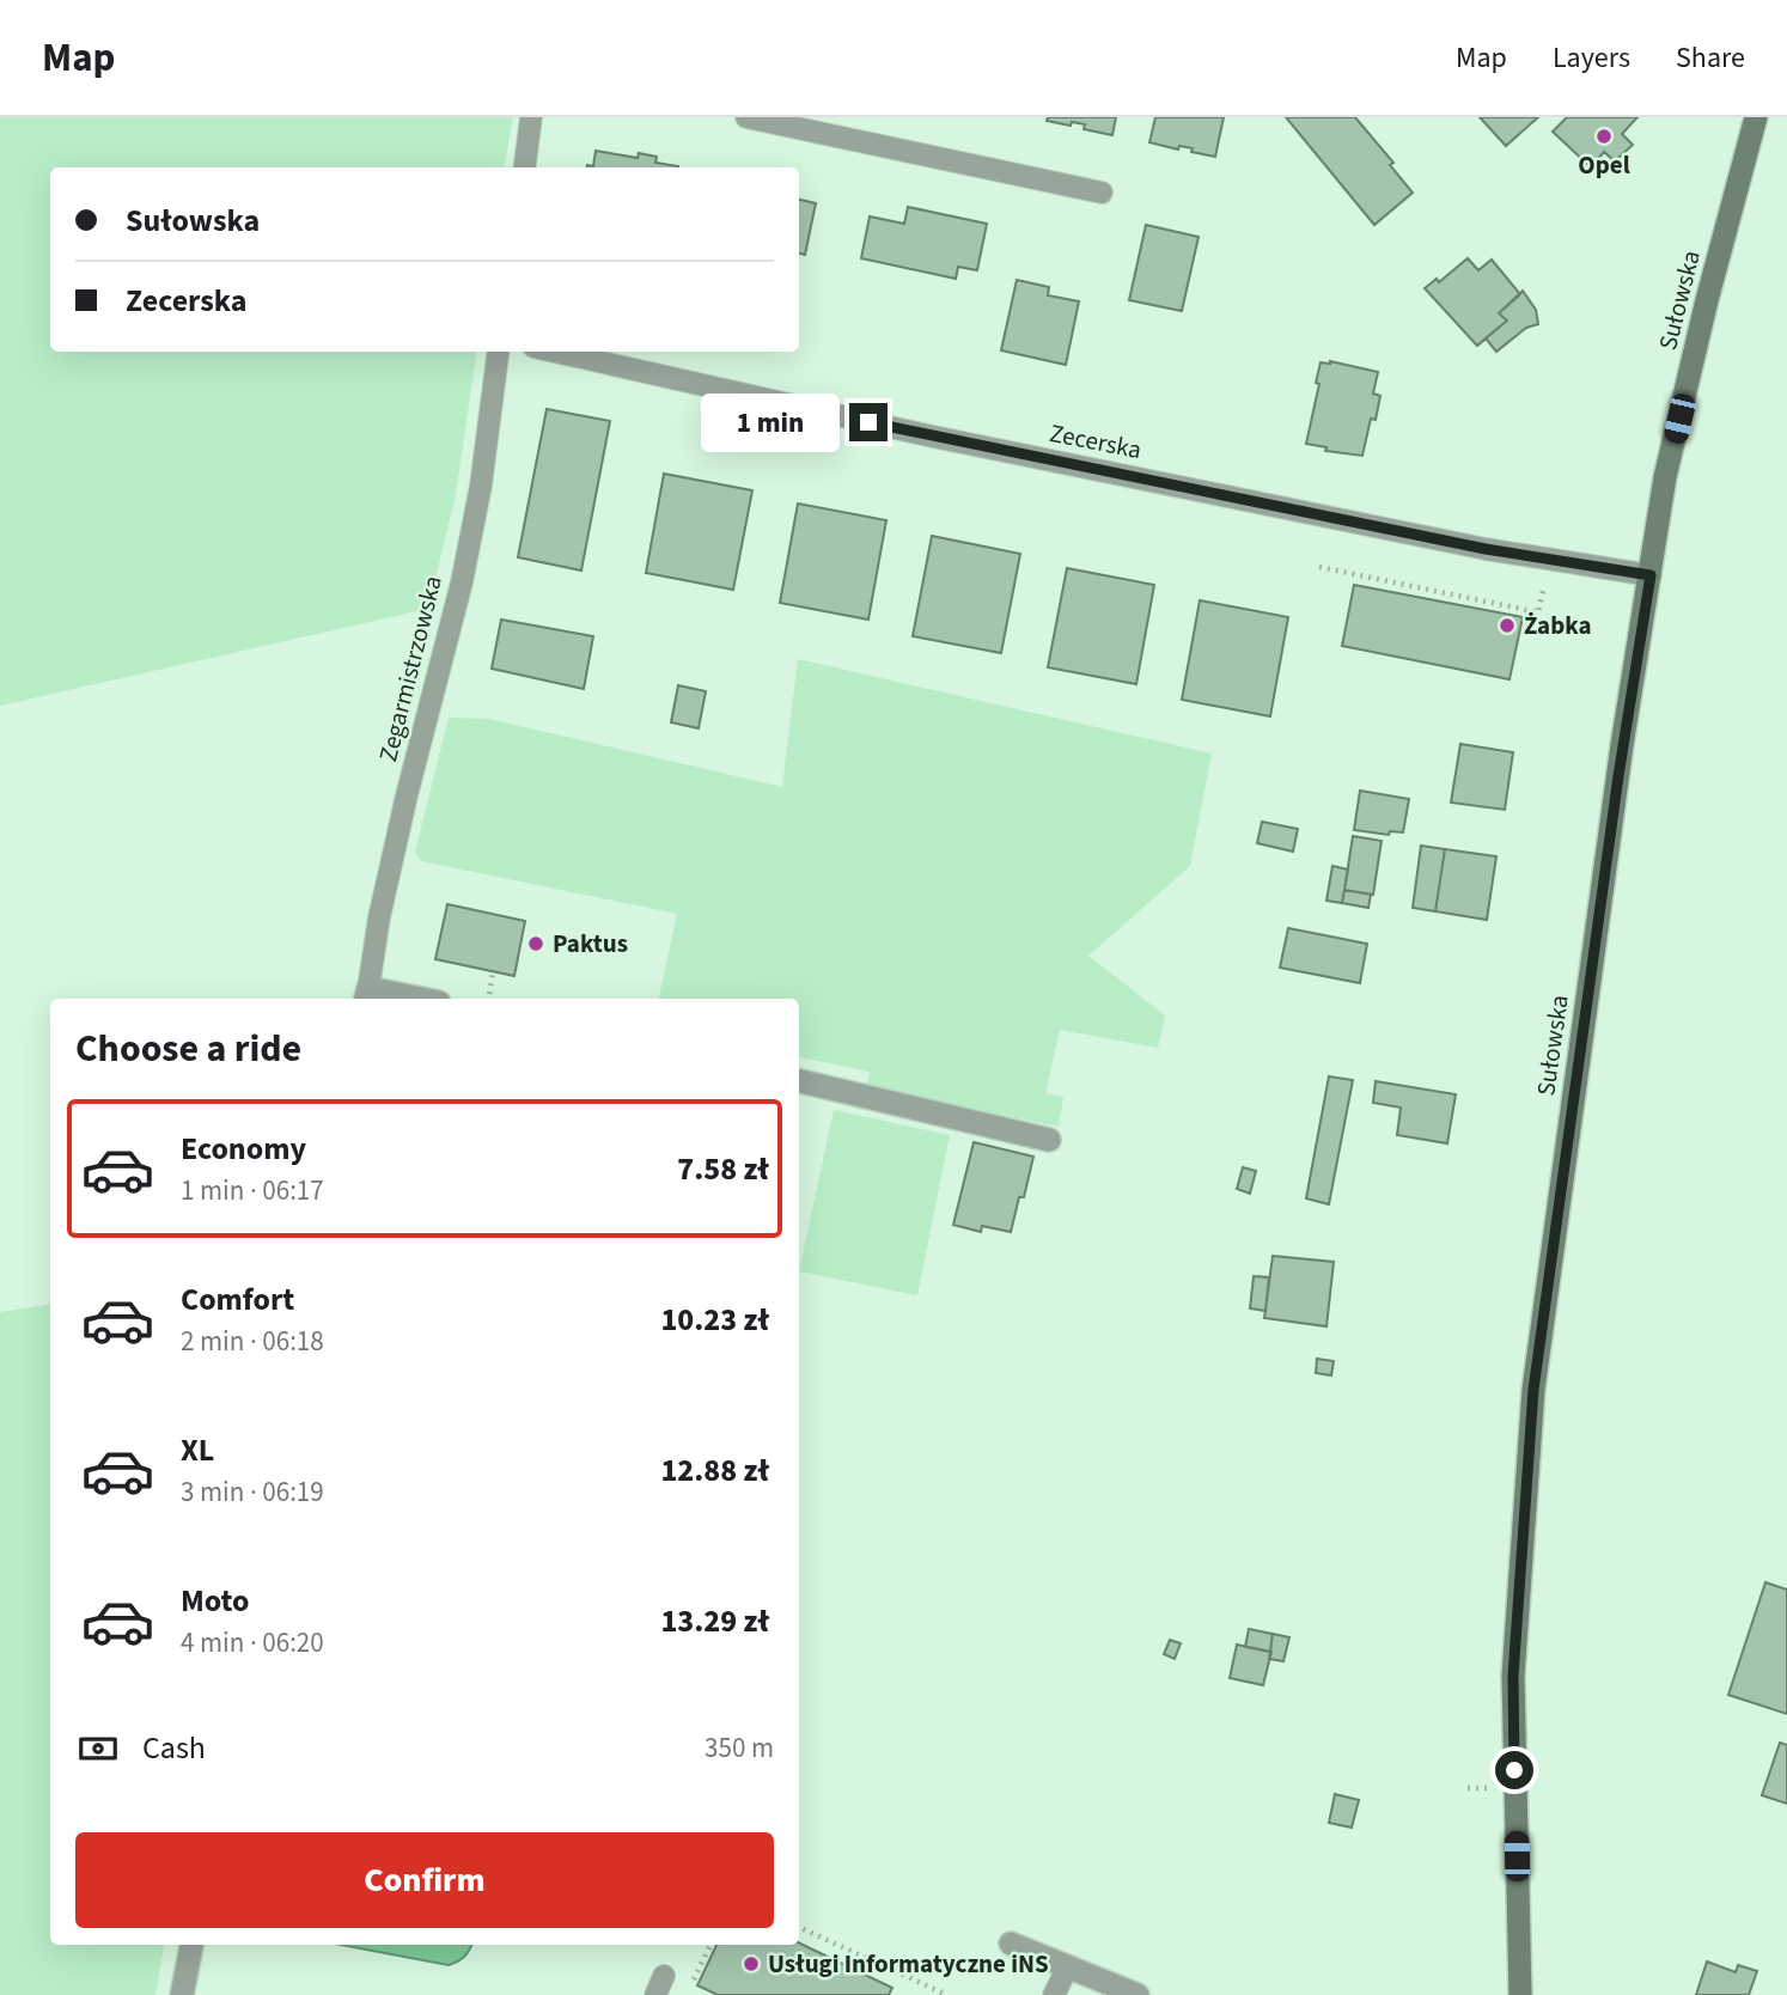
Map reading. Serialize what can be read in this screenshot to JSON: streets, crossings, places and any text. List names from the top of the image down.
{
  "streets": {
    "main road": ["Sułowska"],
    "lane": ["Zecerska", "Zegarmistrzowska"]
  },
  "crossings": [
    ["Sułowska", "Zecerska"]
  ],
  "places": [
    "Opel",
    "Żabka",
    "Paktus",
    "Usługi Informatyczne iNS"
  ],
  "page": {
    "header": "Map",
    "nav": ["Map", "Layers", "Share"],
    "banner": ["Sułowska", "Zecerska"],
    "bubble": "1 min",
    "heading": "Choose a ride",
    "list": [
      {
        "name": "Economy",
        "note": "1 min · 06:17",
        "value": "7.58 zł"
      },
      {
        "name": "Comfort",
        "note": "2 min · 06:18",
        "value": "10.23 zł"
      },
      {
        "name": "XL",
        "note": "3 min · 06:19",
        "value": "12.88 zł"
      },
      {
        "name": "Moto",
        "note": "4 min · 06:20",
        "value": "13.29 zł"
      }
    ],
    "pay": ["Cash", "350 m"],
    "buttons": "Confirm"
  }
}
